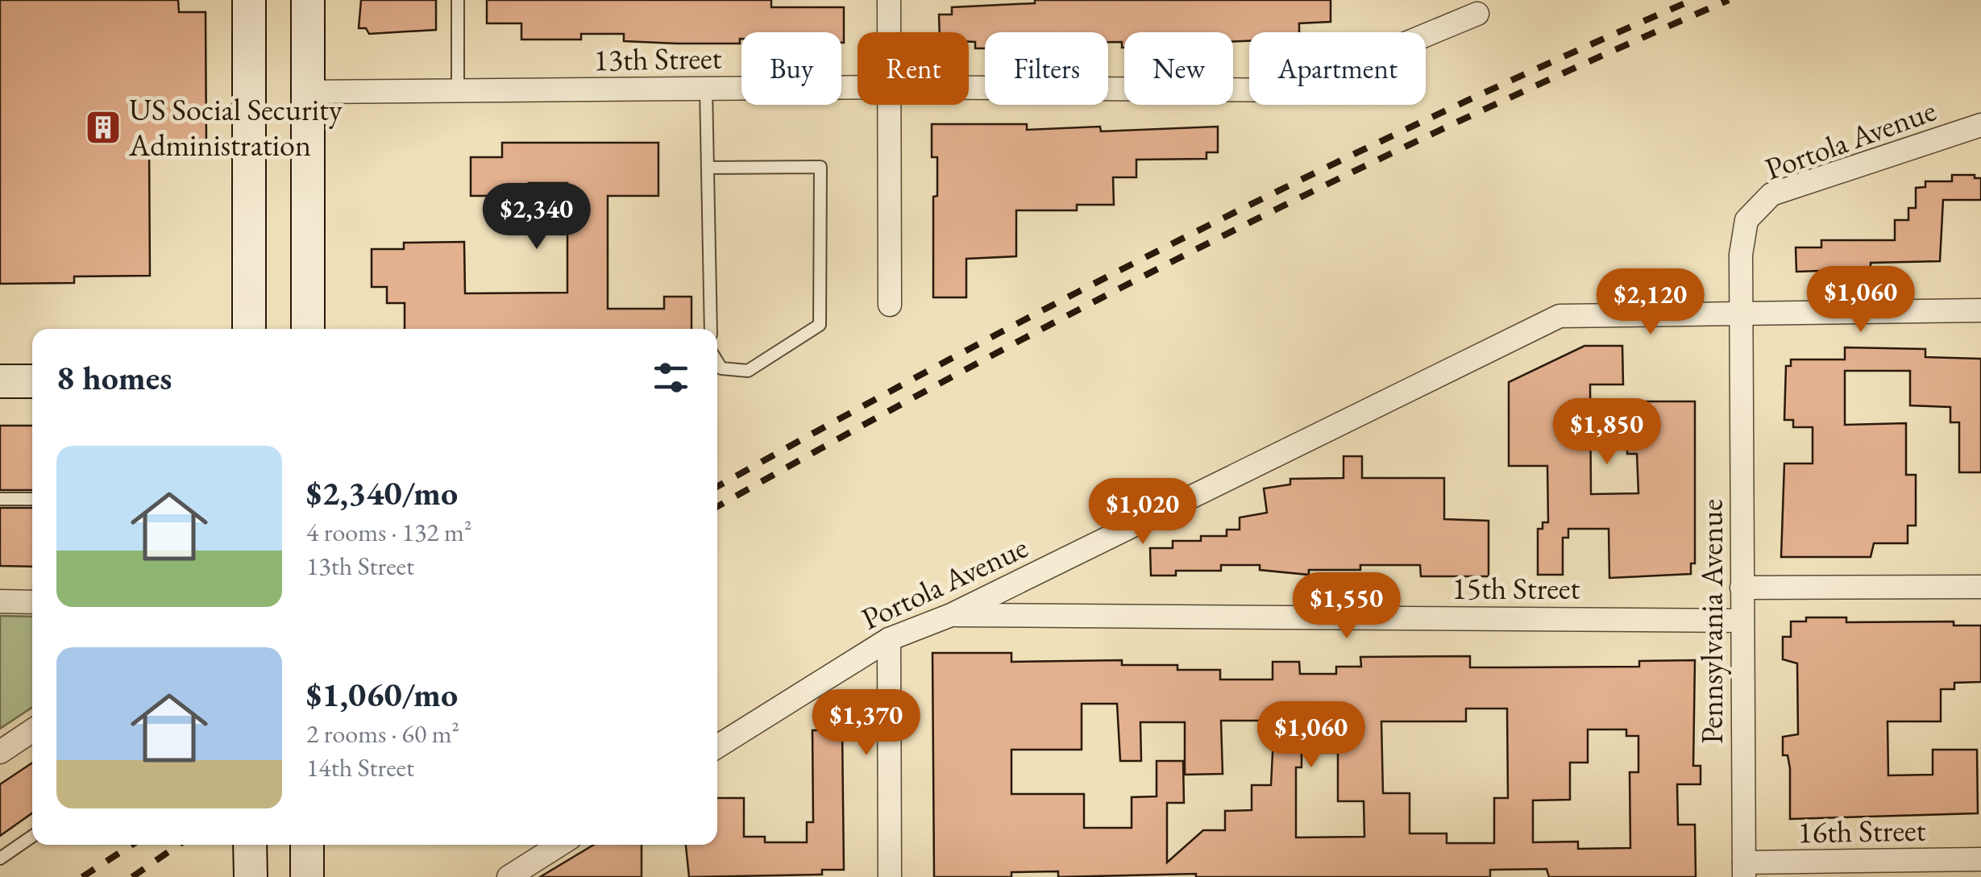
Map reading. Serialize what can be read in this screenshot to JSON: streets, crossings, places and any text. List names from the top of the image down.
{
  "streets": {
    "street": [
      "13th Street",
      "Portola Avenue",
      "15th Street",
      "Pennsylvania Avenue",
      "16th Street"
    ]
  },
  "crossings": [
    ["Portola Avenue", "15th Street"],
    ["Portola Avenue", "Pennsylvania Avenue"],
    ["15th Street", "Pennsylvania Avenue"],
    ["Pennsylvania Avenue", "16th Street"]
  ],
  "places": {
    "building": ["US Social Security Administration"]
  },
  "page": {
    "chip": [
      "Buy",
      "Rent",
      "Filters",
      "New",
      "Apartment"
    ],
    "price": [
      "$2,340",
      "$1,060",
      "$2,120",
      "$1,850",
      "$1,020",
      "$1,550",
      "$1,370",
      "$1,060"
    ],
    "heading": "8 homes",
    "list": [
      {
        "name": "$2,340/mo",
        "note": "4 rooms · 132 m² · 13th Street"
      },
      {
        "name": "$1,060/mo",
        "note": "2 rooms · 60 m² · 14th Street"
      }
    ]
  }
}
